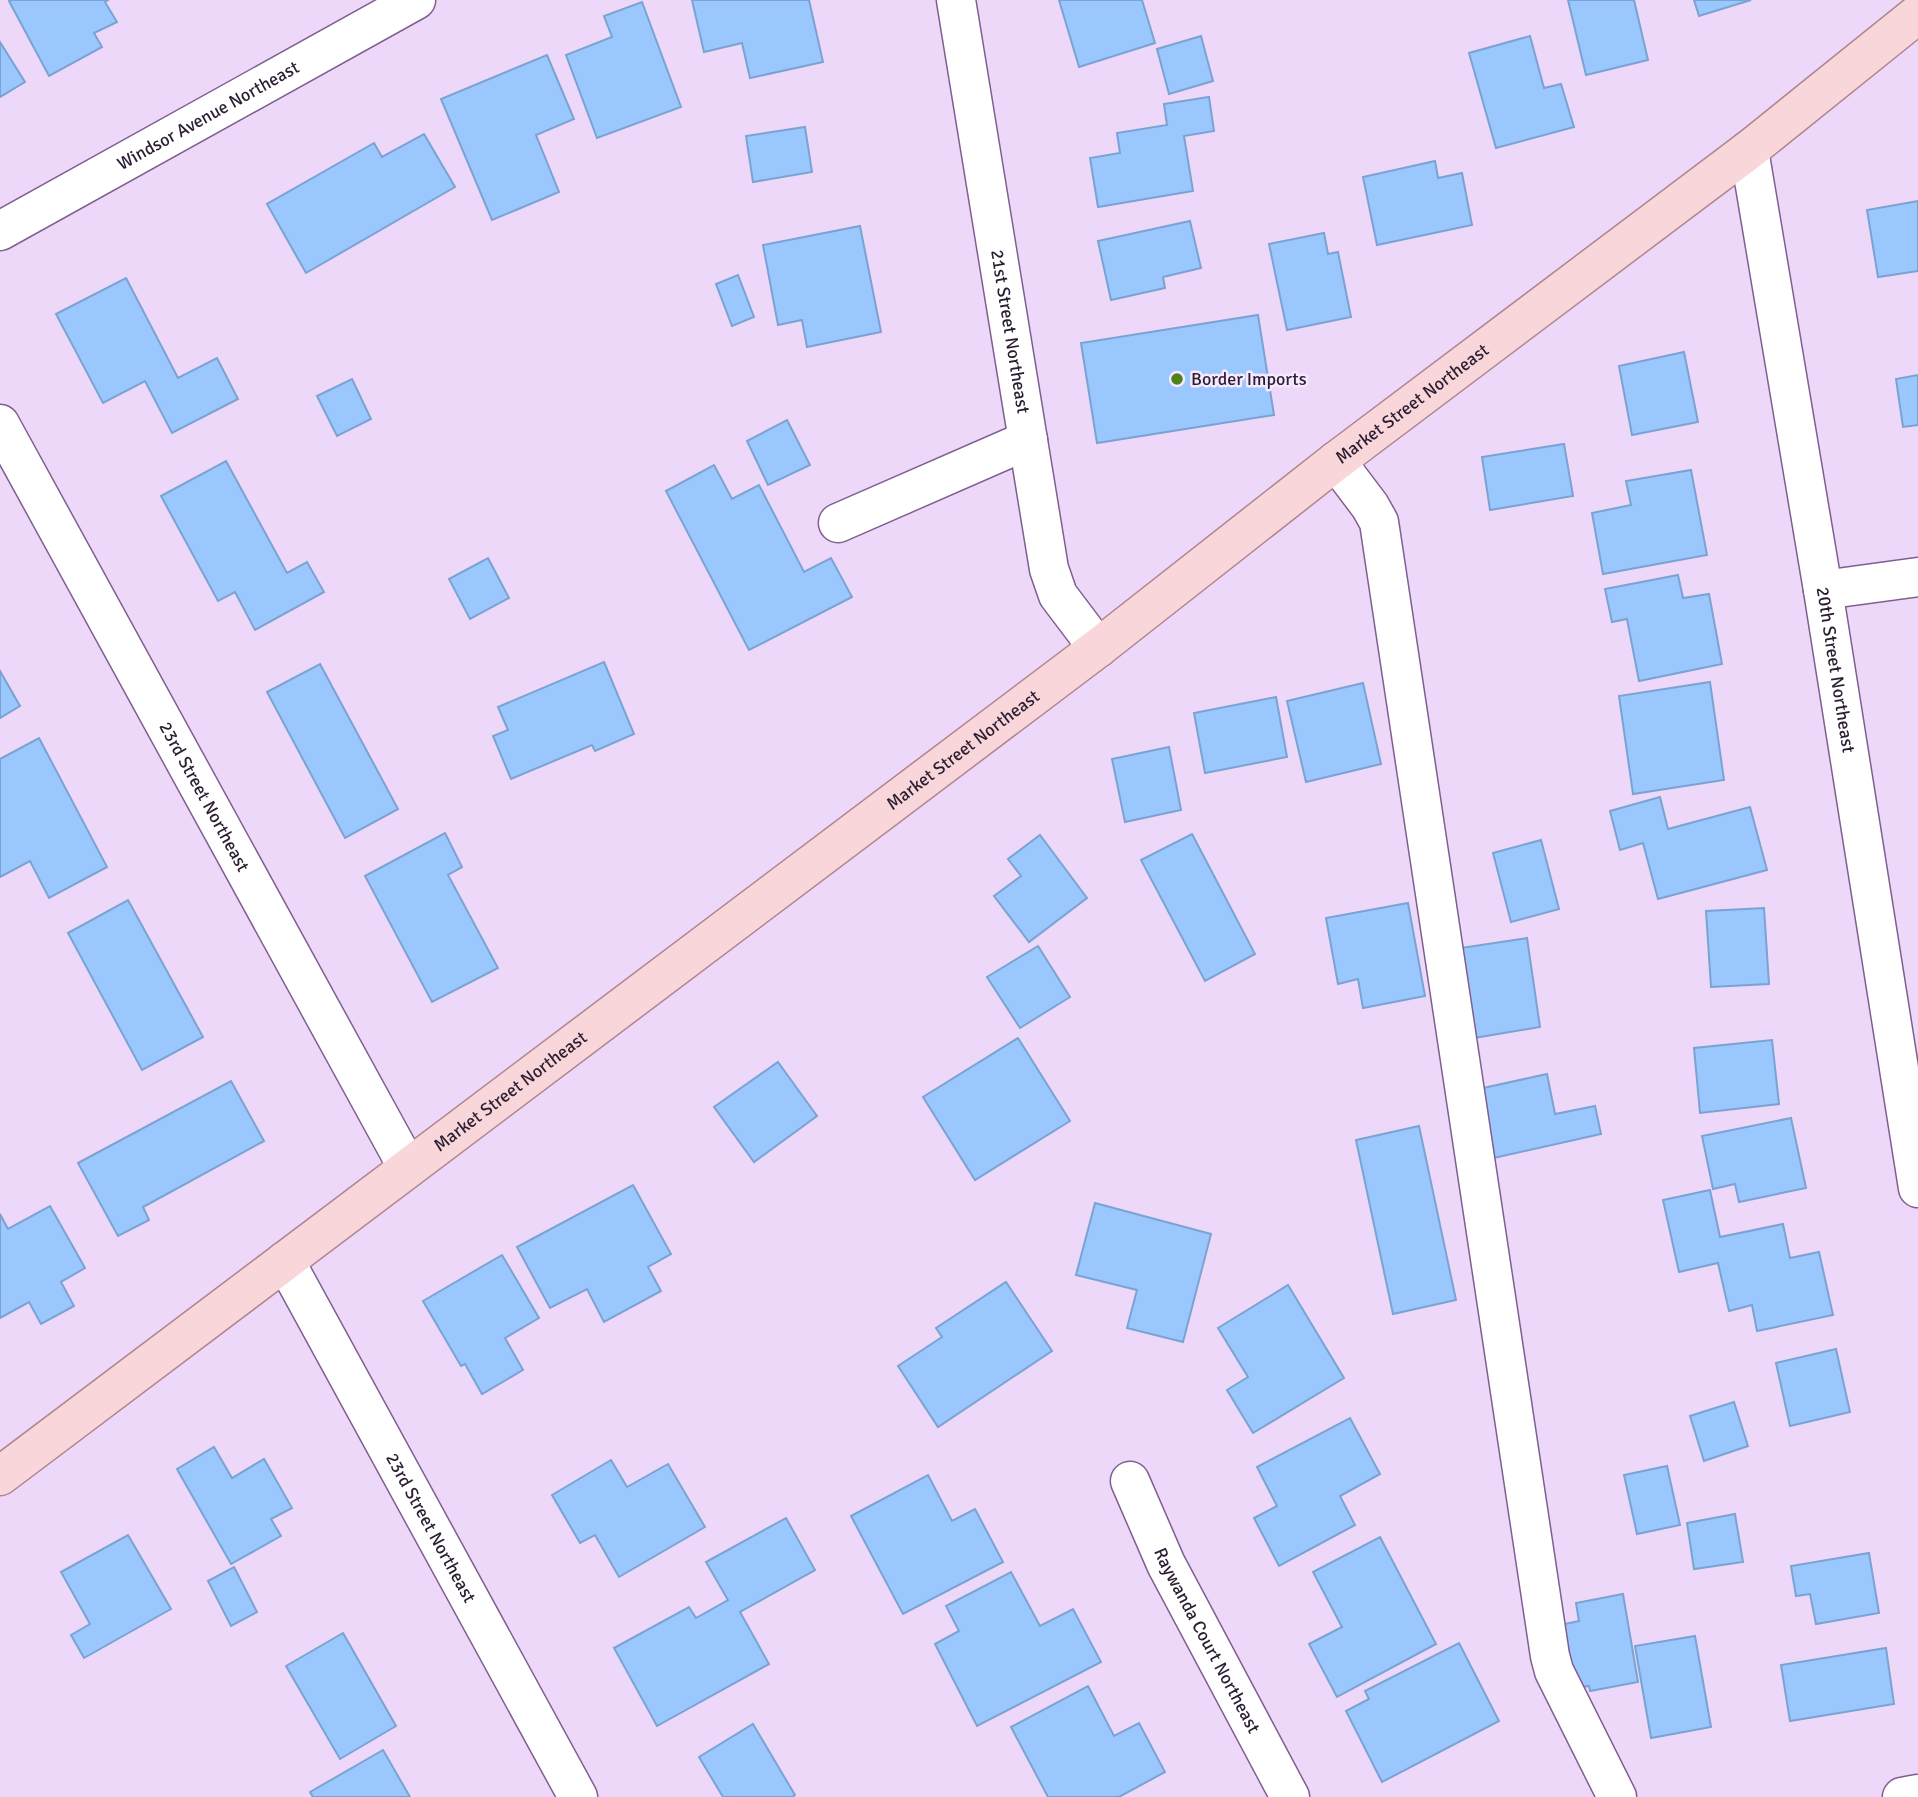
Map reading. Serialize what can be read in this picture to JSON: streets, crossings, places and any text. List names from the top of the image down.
{
  "streets": {
    "main road": ["Market Street Northeast"],
    "street": [
      "Windsor Avenue Northeast",
      "21st Street Northeast",
      "20th Street Northeast",
      "23rd Street Northeast",
      "Raywanda Court Northeast"
    ]
  },
  "crossings": [
    ["21st Street Northeast", "Market Street Northeast"],
    ["Market Street Northeast", "20th Street Northeast"],
    ["Market Street Northeast", "23rd Street Northeast"]
  ],
  "places": ["Border Imports"]
}
